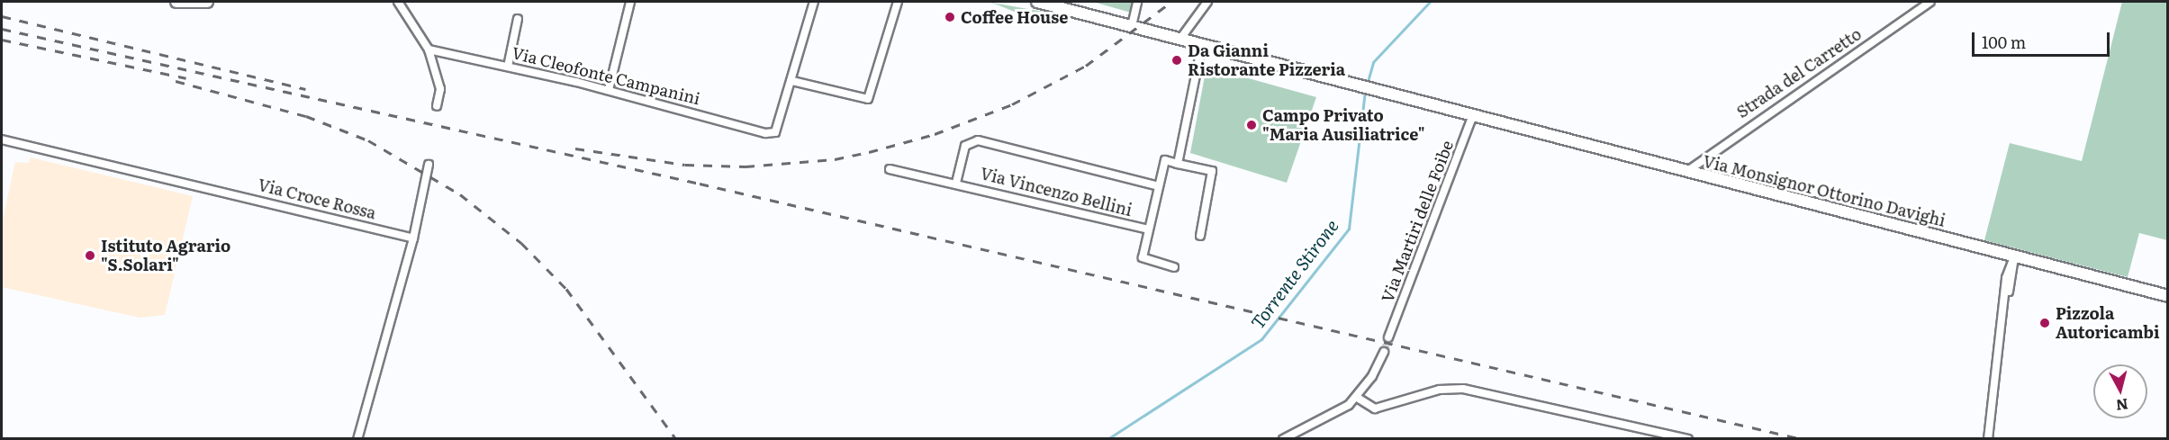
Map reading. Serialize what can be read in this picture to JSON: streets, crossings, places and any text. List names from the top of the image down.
{
  "streets": {
    "main road": ["Via Monsignor Ottorino Davighi"],
    "street": [
      "Strada del Carretto",
      "Via Cleofonte Campanini",
      "Via Vincenzo Bellini",
      "Via Croce Rossa",
      "Via Martiri delle Foibe"
    ]
  },
  "crossings": [
    ["Strada del Carretto", "Via Monsignor Ottorino Davighi"],
    ["Via Monsignor Ottorino Davighi", "Via Martiri delle Foibe"]
  ],
  "water": ["Torrente Stirone"],
  "places": [
    "Coffee House",
    "Da Gianni Ristorante Pizzeria",
    "Campo Privato \"Maria Ausiliatrice\"",
    "Istituto Agrario \"S.Solari\"",
    "Pizzola Autoricambi"
  ],
  "scale_bar": "100 m",
  "north": "bottom"
}
